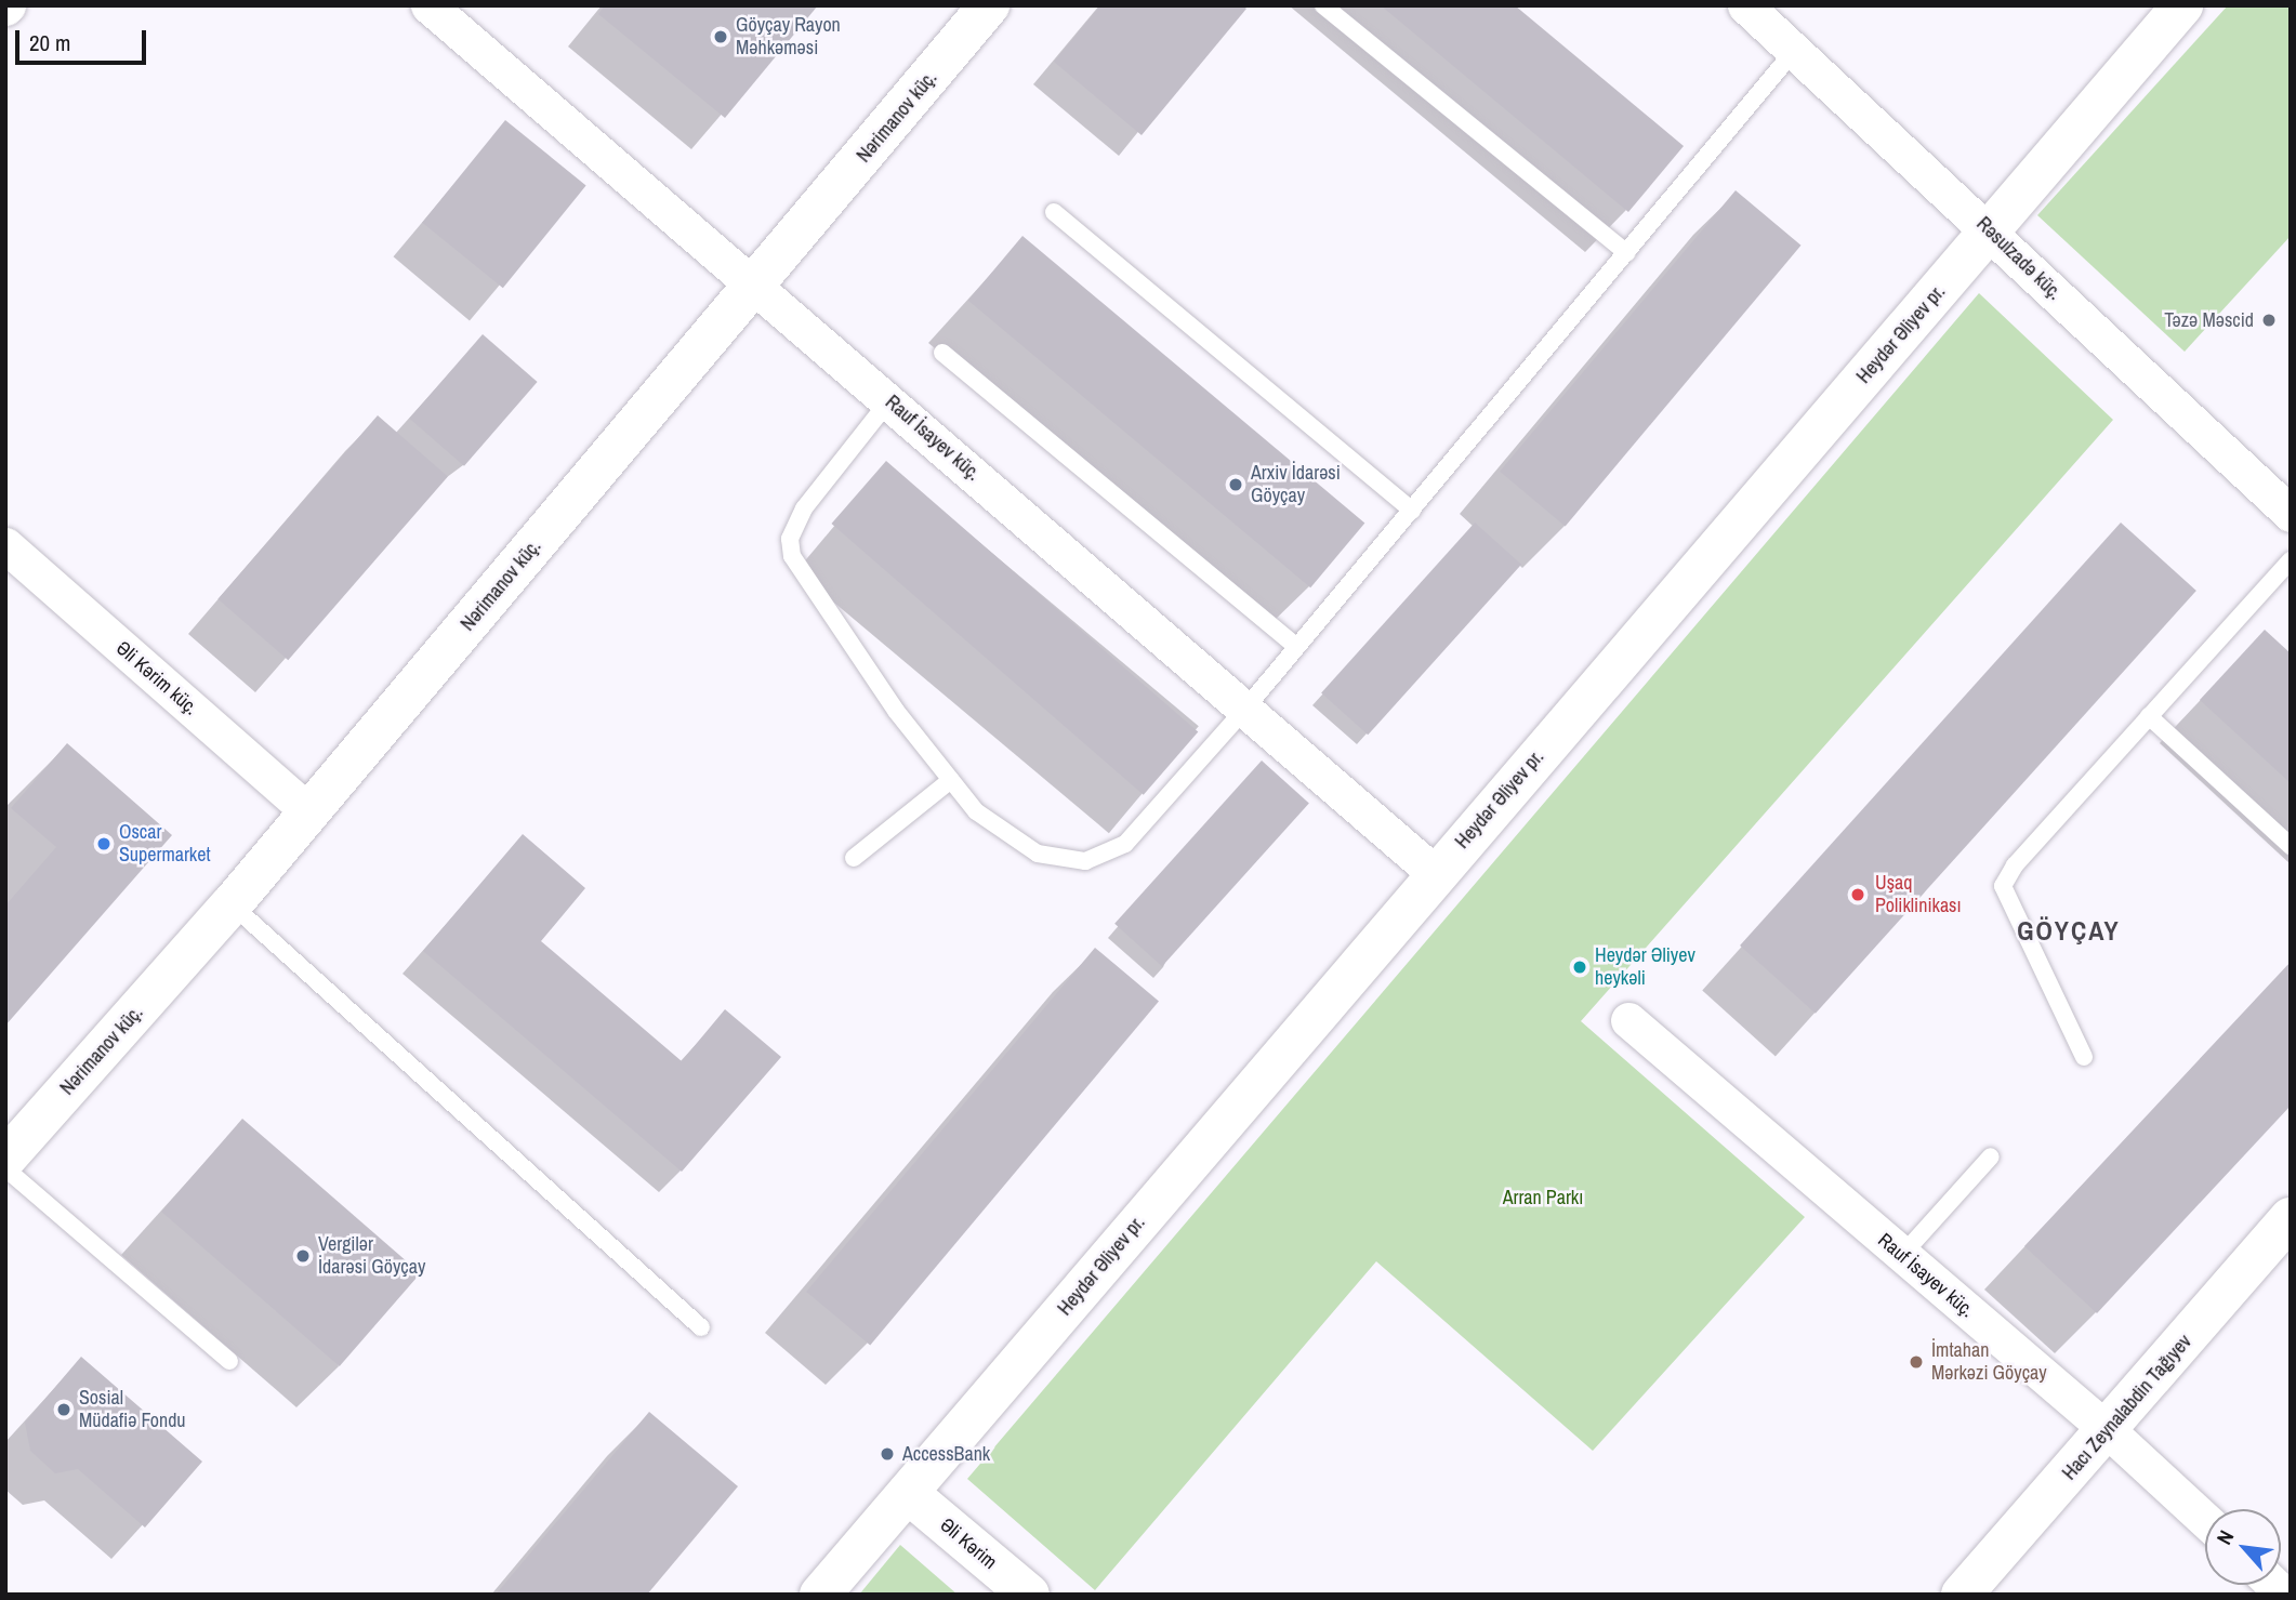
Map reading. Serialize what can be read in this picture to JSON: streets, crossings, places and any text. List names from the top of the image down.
{
  "streets": {
    "main road": [
      "Nərimanov küç.",
      "Heydər Əliyev pr.",
      "Hacı Zeynalabdin Tağıyev",
      "Əli Kərim"
    ],
    "street": ["Rəsulzadə küç.", "Rauf İsayev küç.", "Əli Kərim küç."]
  },
  "crossings": [
    ["Nərimanov küç.", "Rauf İsayev küç."],
    ["Nərimanov küç.", "Əli Kərim küç."],
    ["Rəsulzadə küç.", "Heydər Əliyev pr."],
    ["Heydər Əliyev pr.", "Rauf İsayev küç."],
    ["Heydər Əliyev pr.", "Əli Kərim"],
    ["Rauf İsayev küç.", "Hacı Zeynalabdin Tağıyev"]
  ],
  "districts": ["GÖYÇAY"],
  "parks": ["Arran Parkı"],
  "places": [
    "Göyçay Rayon Məhkəməsi",
    "Təzə Məscid",
    "Arxiv İdarəsi Göyçay",
    "Oscar Supermarket",
    "Uşaq Poliklinikası",
    "Heydər Əliyev heykəli",
    "Vergilər İdarəsi Göyçay",
    "İmtahan Mərkəzi Göyçay",
    "Sosial Müdafiə Fondu",
    "AccessBank"
  ],
  "scale_bar": "20 m",
  "north": "top left"
}
